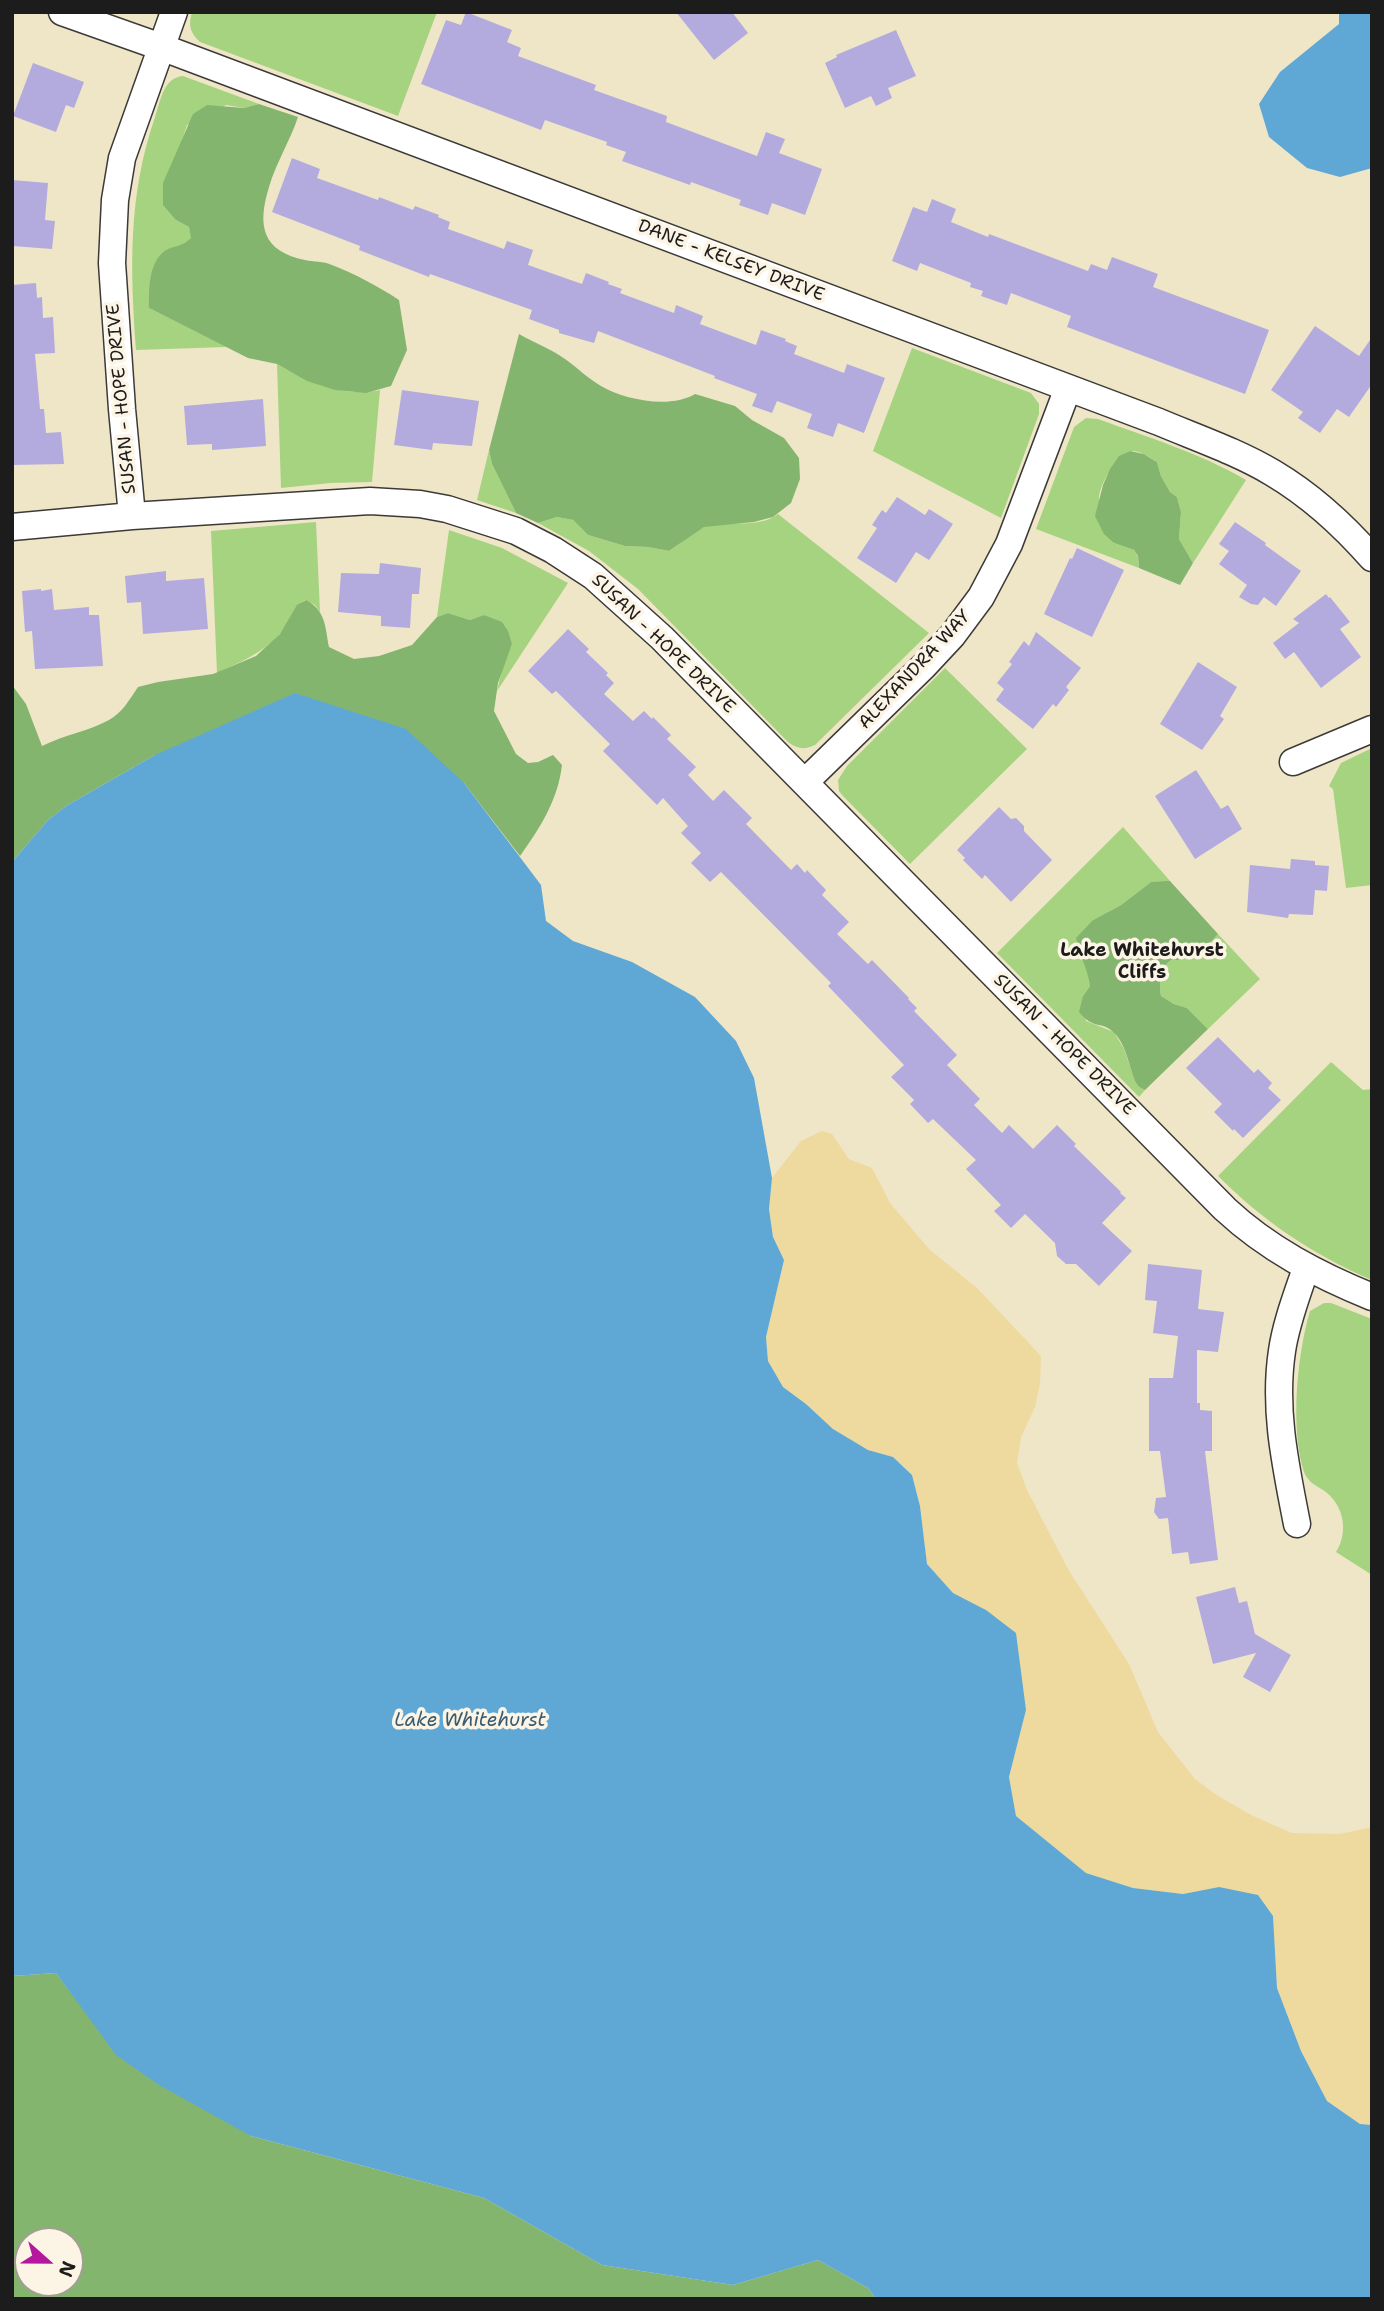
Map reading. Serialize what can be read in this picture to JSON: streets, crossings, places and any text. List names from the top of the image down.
{
  "streets": {
    "street": ["DANE - KELSEY DRIVE", "SUSAN - HOPE DRIVE", "ALEXANDRA WAY"]
  },
  "crossings": [
    ["DANE - KELSEY DRIVE", "SUSAN - HOPE DRIVE"],
    ["DANE - KELSEY DRIVE", "ALEXANDRA WAY"],
    ["SUSAN - HOPE DRIVE", "ALEXANDRA WAY"]
  ],
  "districts": ["Lake Whitehurst Cliffs"],
  "water": ["Lake Whitehurst"],
  "north": "right"
}
